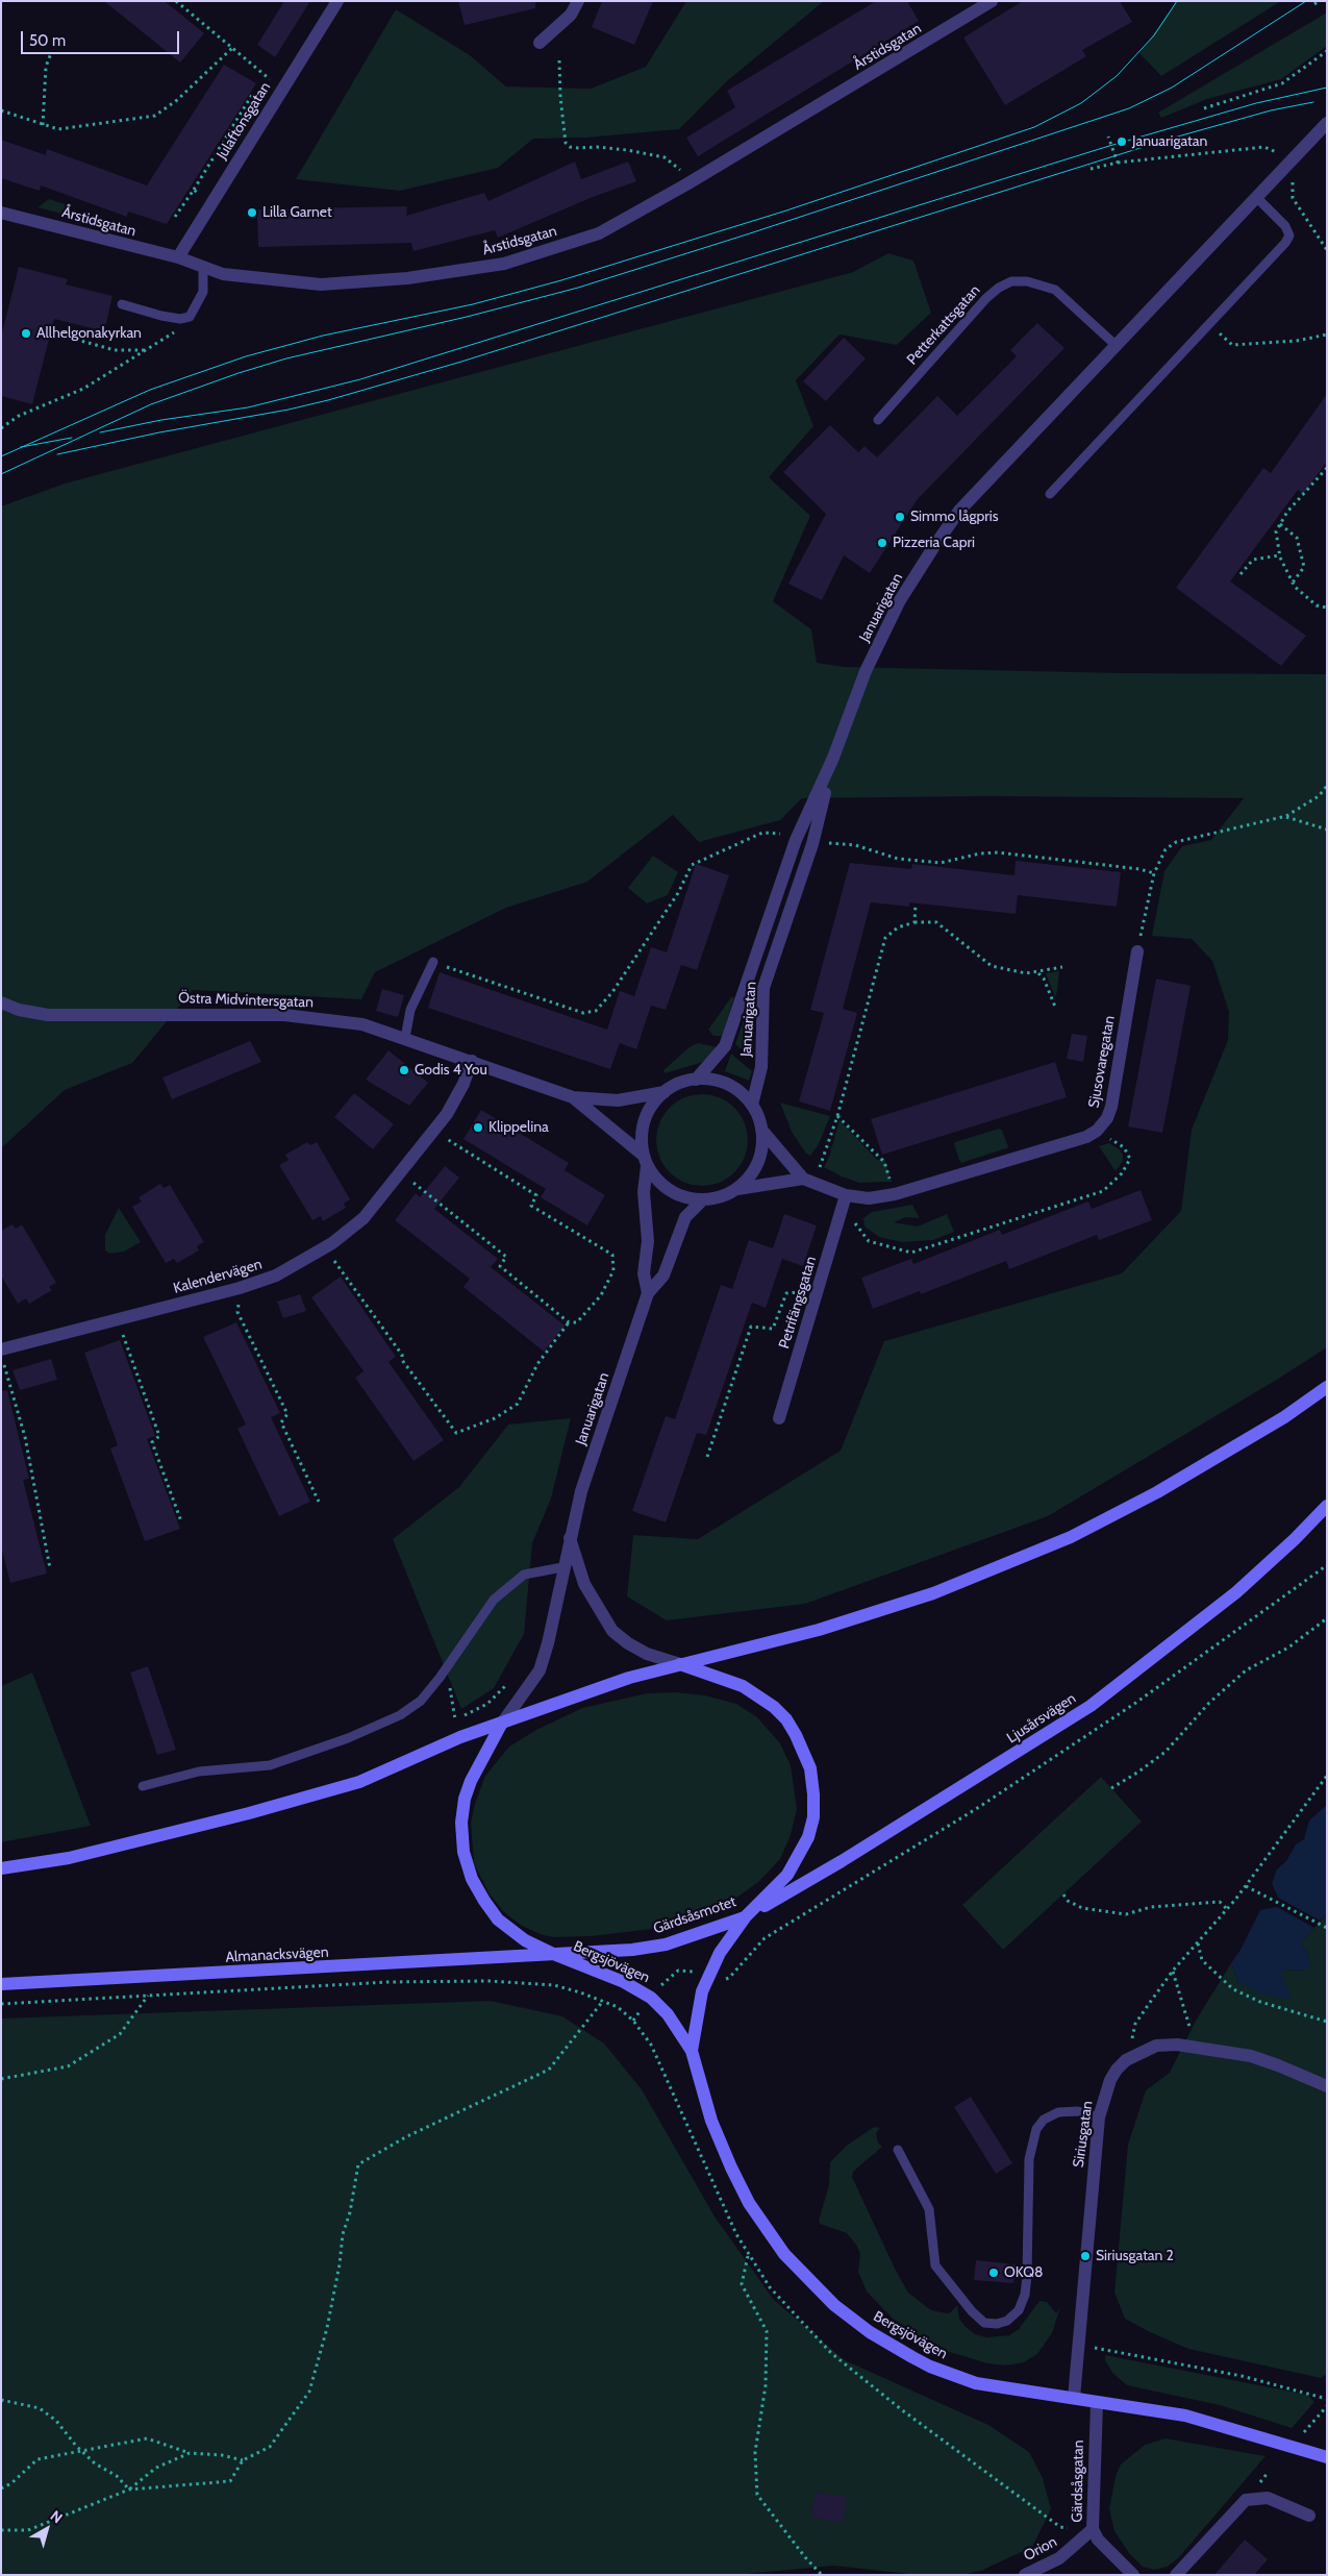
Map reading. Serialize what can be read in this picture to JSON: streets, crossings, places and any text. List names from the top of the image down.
{
  "streets": {
    "main road": [
      "Ljusårsvägen",
      "Gärdsåsmotet",
      "Almanacksvägen",
      "Bergsjövägen"
    ],
    "street": [
      "Årstidsgatan",
      "Julaftonsgatan",
      "Januarigatan",
      "Östra Midvintersgatan",
      "Sjusovaregatan",
      "Kalendervägen",
      "Petrifängsgatan",
      "Siriusgatan",
      "Gärdsåsgatan",
      "Orion"
    ],
    "lane": ["Petterkattsgatan"]
  },
  "crossings": [
    ["Årstidsgatan", "Julaftonsgatan"],
    ["Petterkattsgatan", "Januarigatan"],
    ["Januarigatan", "Östra Midvintersgatan"],
    ["Januarigatan", "Gärdsåsmotet"],
    ["Östra Midvintersgatan", "Kalendervägen"],
    ["Ljusårsvägen", "Gärdsåsmotet"],
    ["Ljusårsvägen", "Bergsjövägen"],
    ["Gärdsåsmotet", "Almanacksvägen"],
    ["Gärdsåsmotet", "Bergsjövägen"],
    ["Almanacksvägen", "Bergsjövägen"],
    ["Bergsjövägen", "Siriusgatan"],
    ["Bergsjövägen", "Gärdsåsgatan"],
    ["Gärdsåsgatan", "Orion"]
  ],
  "places": [
    "Januarigatan",
    "Lilla Garnet",
    "Allhelgonakyrkan",
    "Simmo lågpris",
    "Pizzeria Capri",
    "Godis 4 You",
    "Klippelina",
    "Siriusgatan 2",
    "OKQ8"
  ],
  "scale_bar": "50 m",
  "north": "top right"
}
